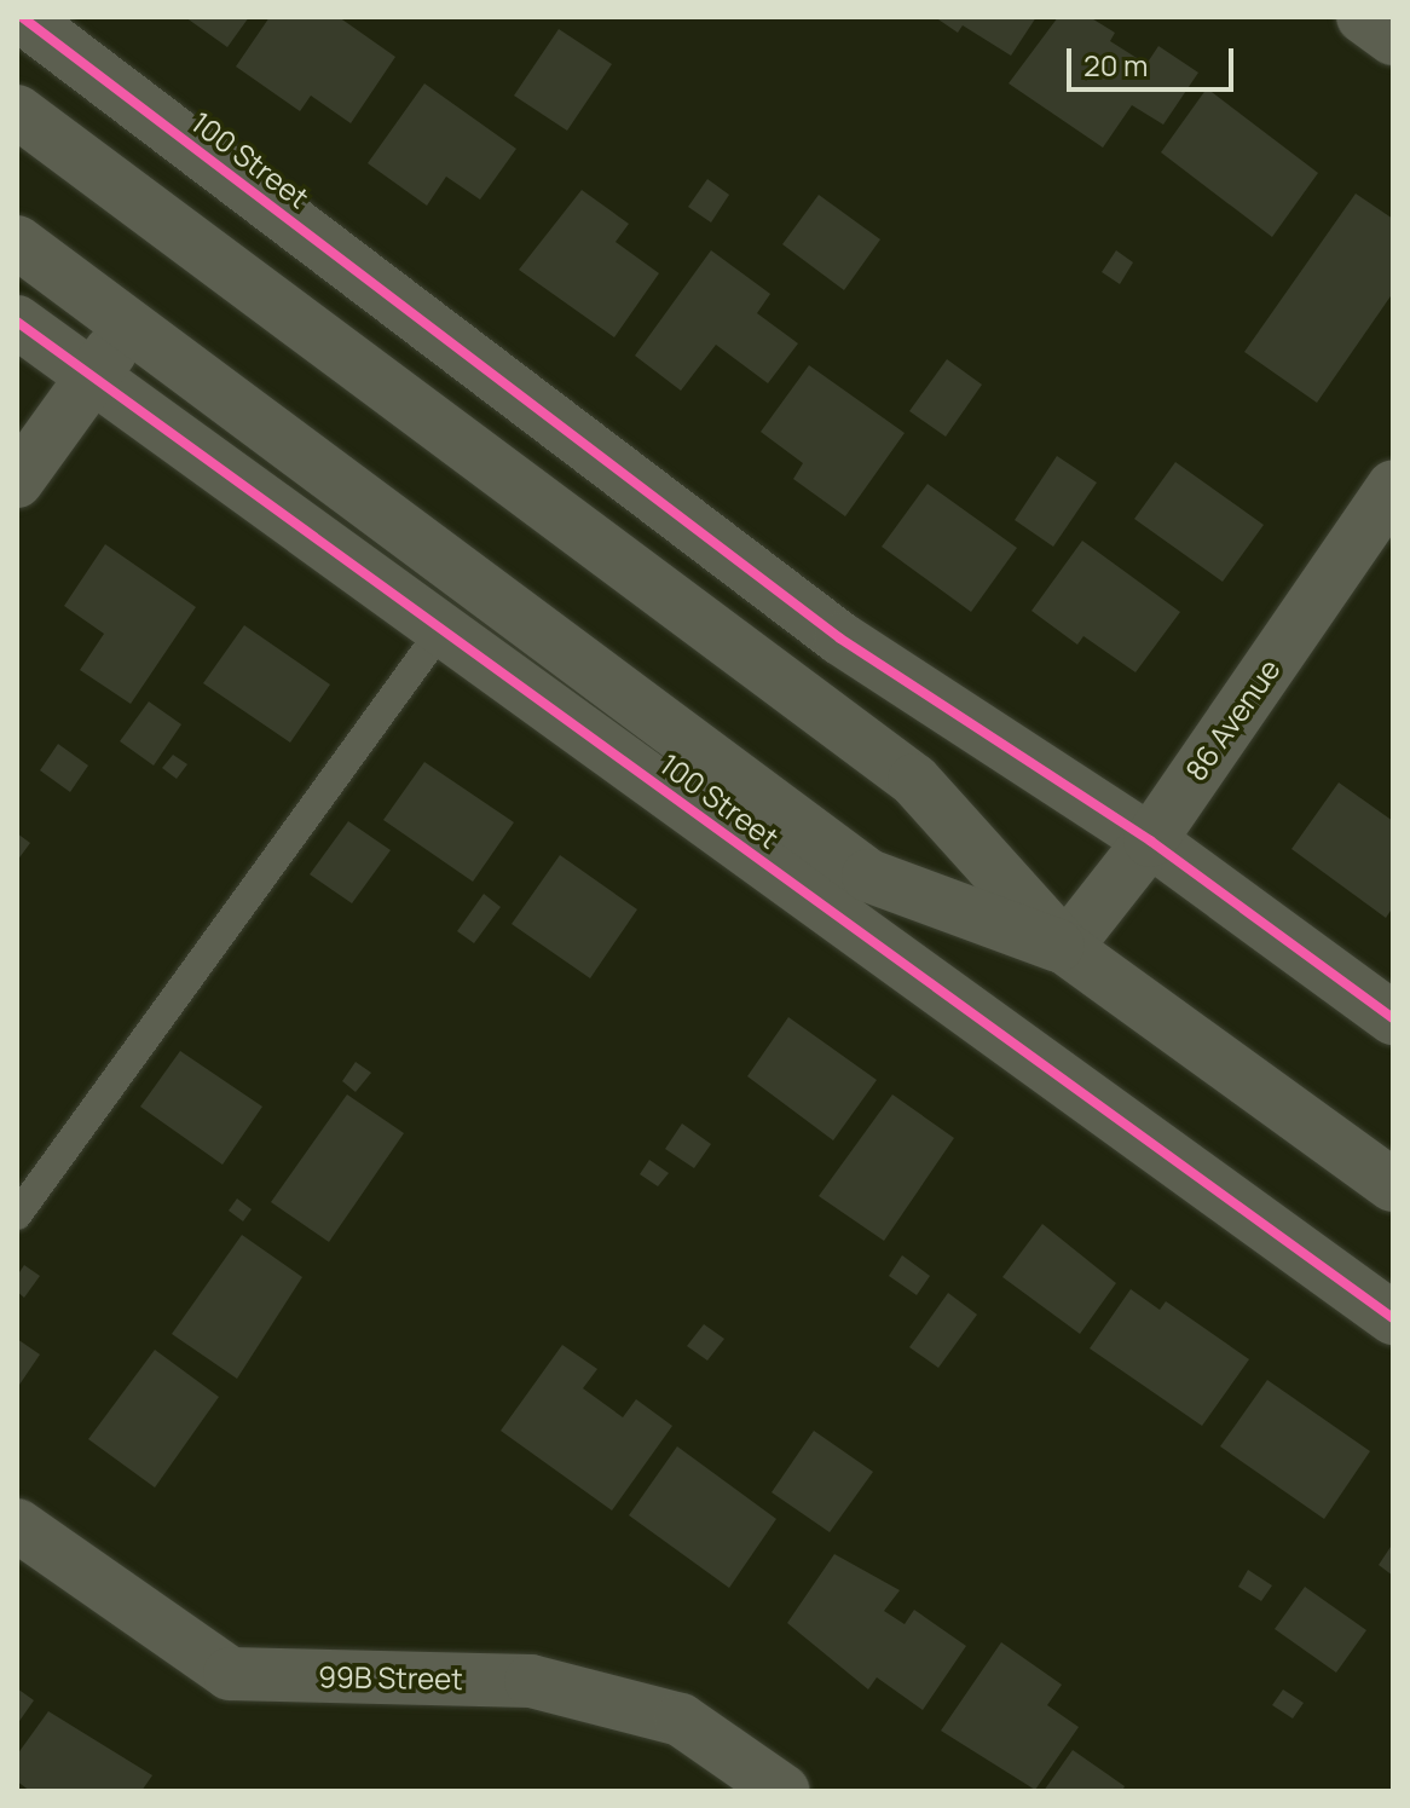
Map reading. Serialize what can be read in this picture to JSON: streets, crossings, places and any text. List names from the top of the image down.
{
  "streets": {
    "street": ["100 Street", "86 Avenue", "99B Street"]
  },
  "crossings": [
    ["100 Street", "86 Avenue"]
  ],
  "scale_bar": "20 m"
}
